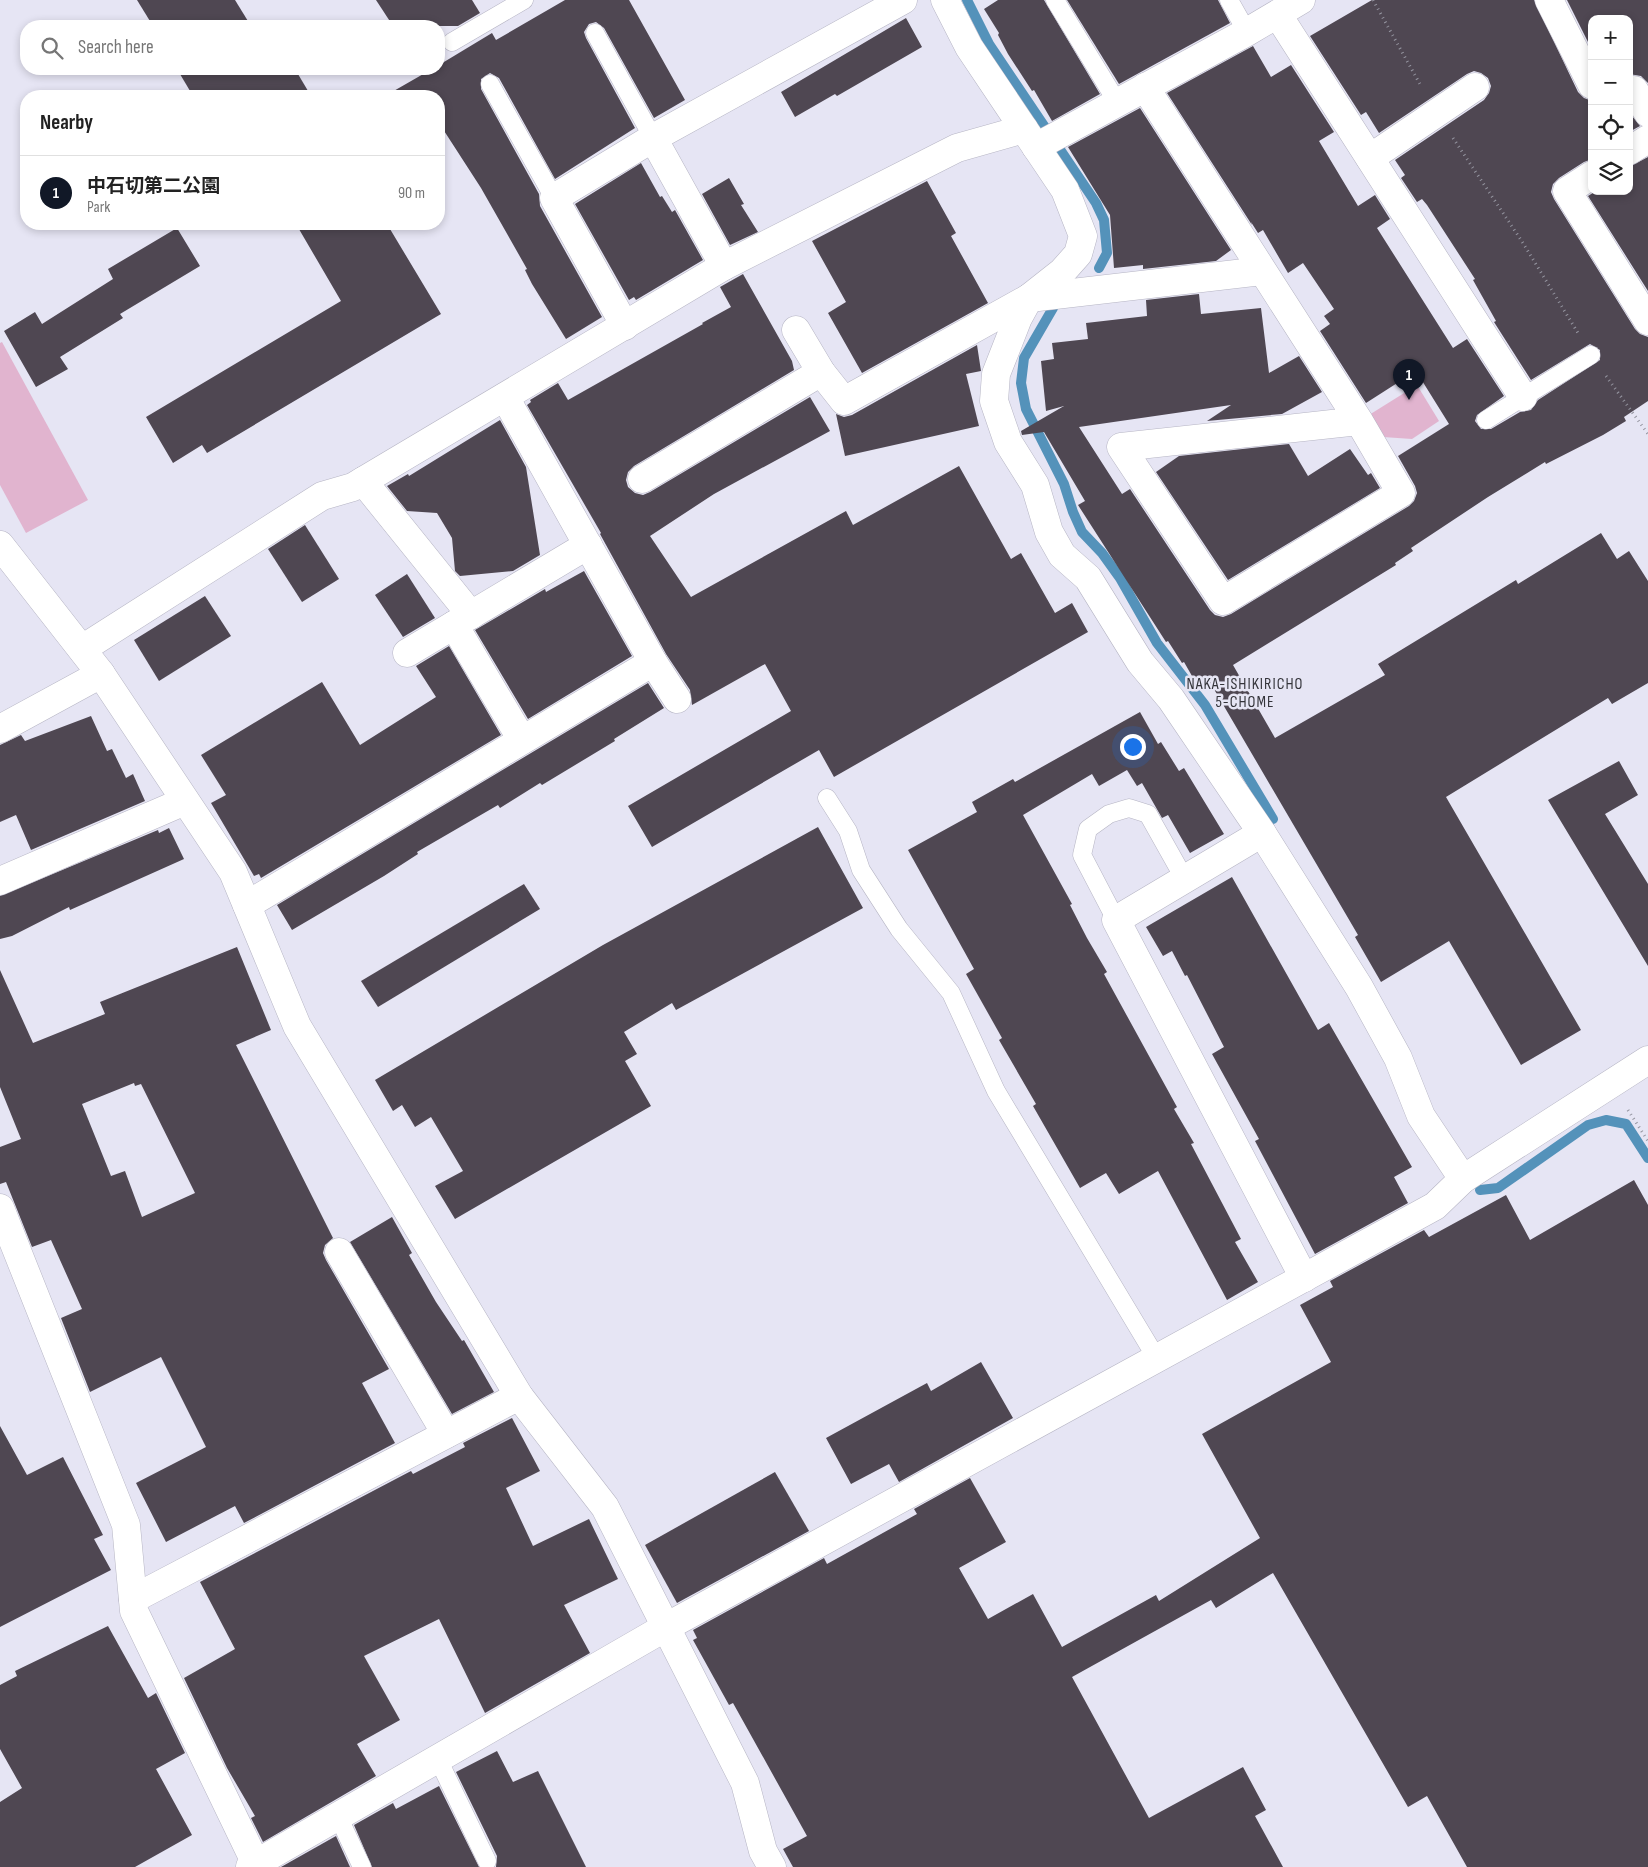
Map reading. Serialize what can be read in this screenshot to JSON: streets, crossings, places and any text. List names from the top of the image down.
{
  "districts": ["NAKA-ISHIKIRICHO 5-CHOME"],
  "page": {
    "map_buttons": ["+", "−"],
    "search": "Search here",
    "heading": "Nearby",
    "list": [
      {
        "mark": "1",
        "name": "中石切第二公園",
        "note": "Park",
        "value": "90 m"
      }
    ],
    "pins": "1"
  }
}
